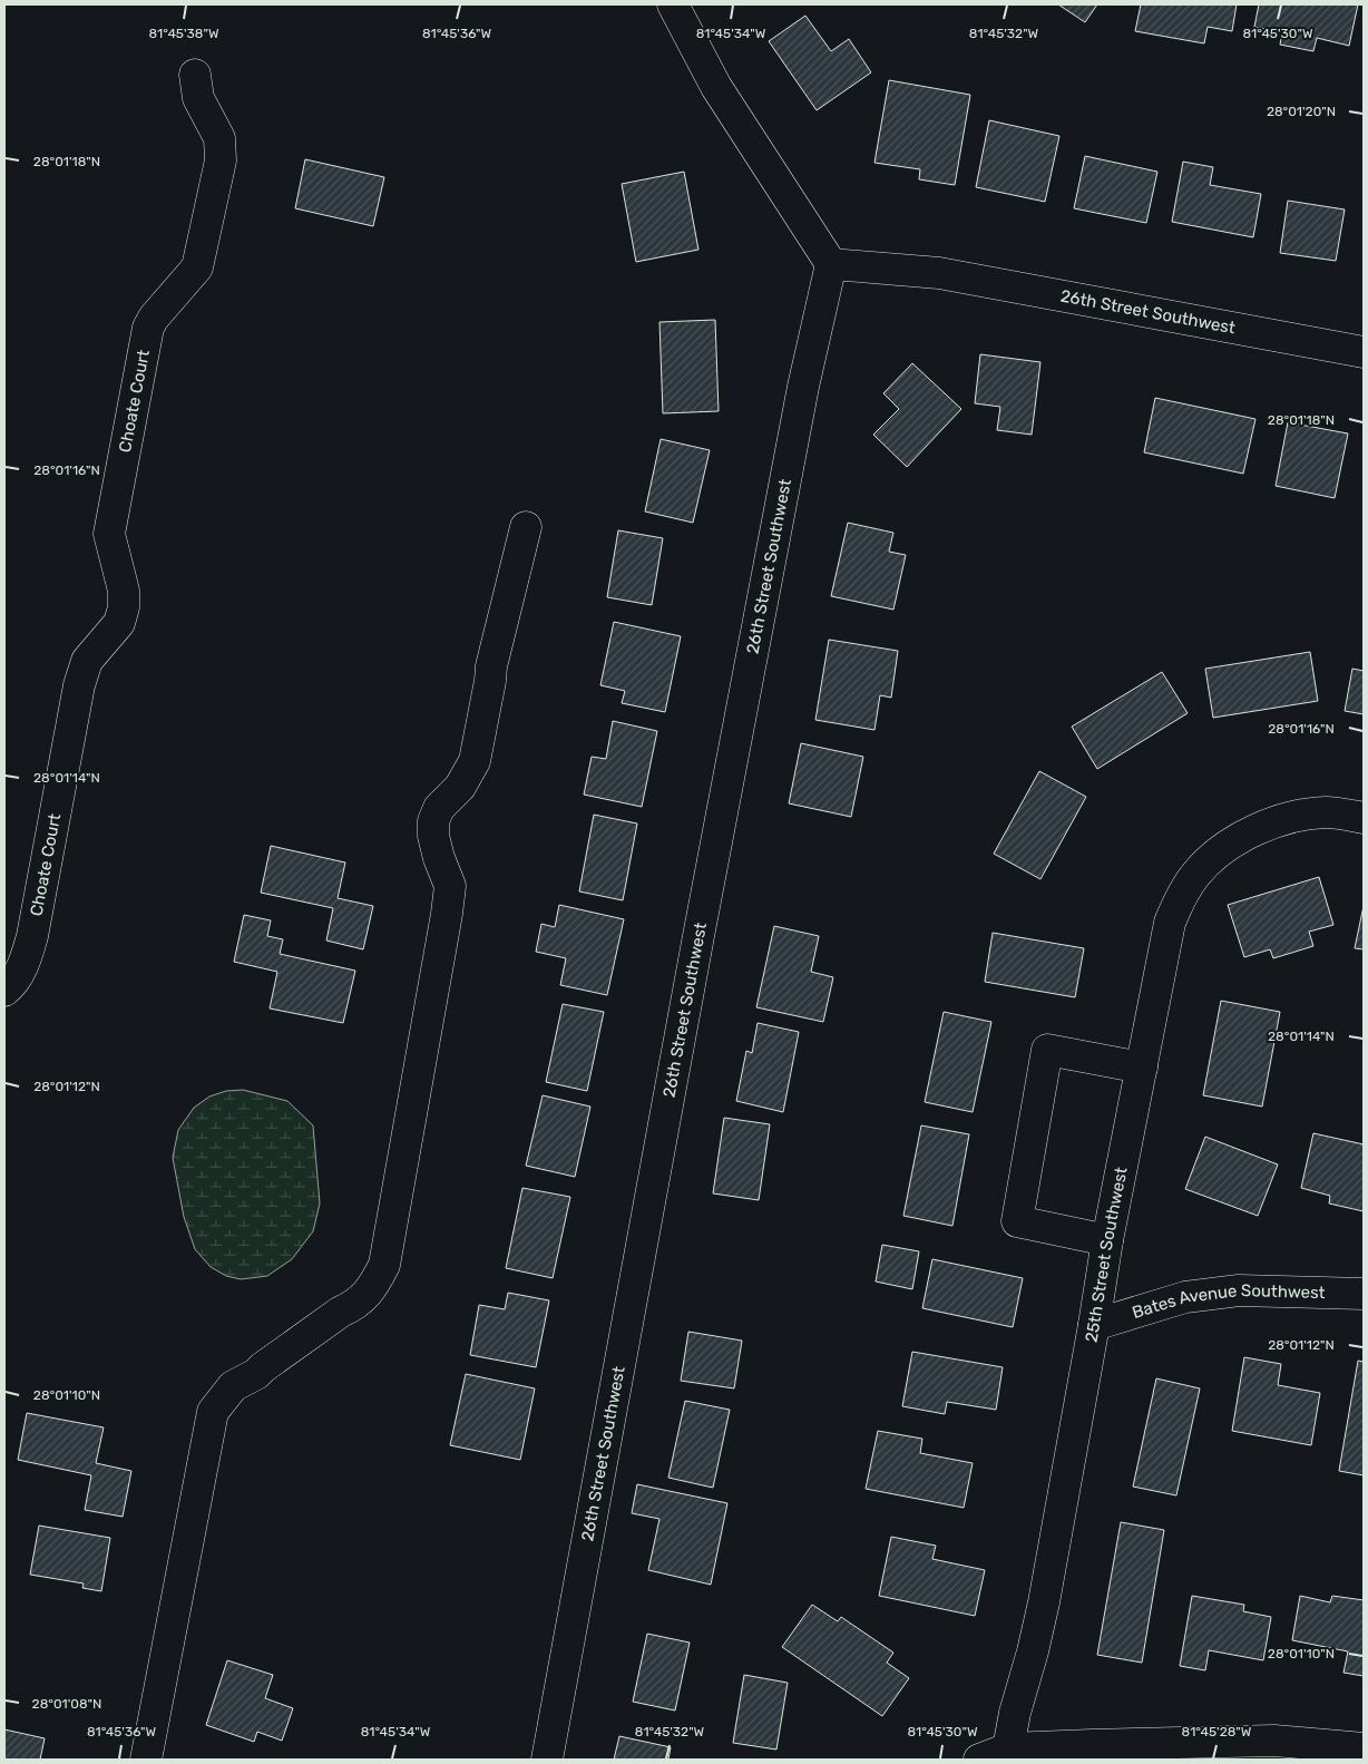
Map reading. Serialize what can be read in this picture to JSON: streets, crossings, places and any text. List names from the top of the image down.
{
  "streets": {
    "street": [
      "26th Street Southwest",
      "Choate Court",
      "25th Street Southwest",
      "Bates Avenue Southwest"
    ]
  },
  "crossings": [
    ["25th Street Southwest", "Bates Avenue Southwest"]
  ],
  "coordinates": [
    "81°45'34\"W",
    "81°45'38\"W",
    "81°45'36\"W",
    "81°45'32\"W",
    "81°45'30\"W",
    "28°01'20\"N",
    "28°01'18\"N",
    "28°01'16\"N",
    "28°01'14\"N",
    "28°01'12\"N",
    "28°01'10\"N",
    "28°01'08\"N",
    "81°45'28\"W"
  ]
}
